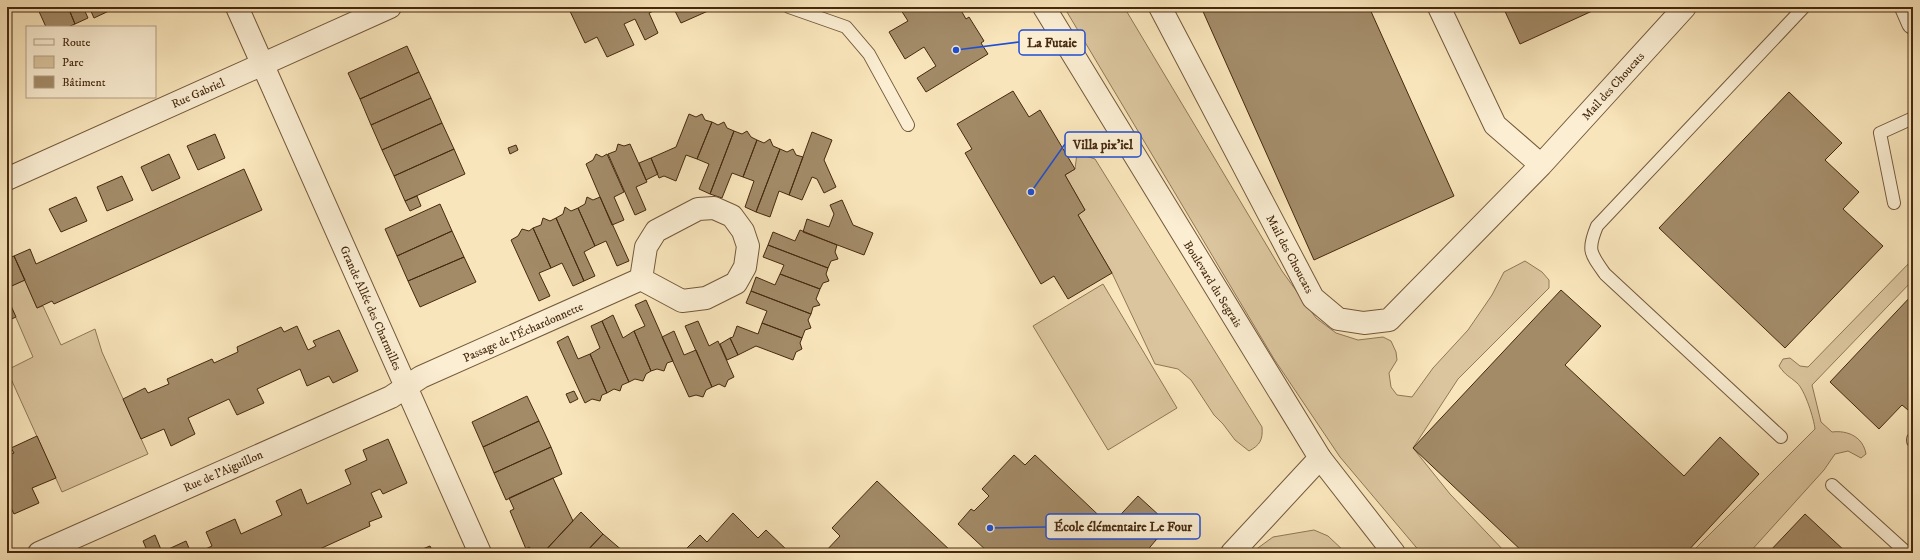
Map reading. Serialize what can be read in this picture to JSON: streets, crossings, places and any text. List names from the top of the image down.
{
  "streets": {
    "street": [
      "Mail des Choucats",
      "Rue Gabriel",
      "Boulevard du Segrais",
      "Grande Allée des Charmilles",
      "Passage de l'Échardonnette",
      "Rue de l'Aiguillon"
    ]
  },
  "crossings": [
    ["Rue Gabriel", "Grande Allée des Charmilles"],
    ["Grande Allée des Charmilles", "Passage de l'Échardonnette"],
    ["Grande Allée des Charmilles", "Rue de l'Aiguillon"],
    ["Passage de l'Échardonnette", "Rue de l'Aiguillon"]
  ],
  "places": ["La Futaie", "Villa pix'iel", "École élémentaire Le Four"],
  "legend": ["Route", "Parc", "Bâtiment"]
}
